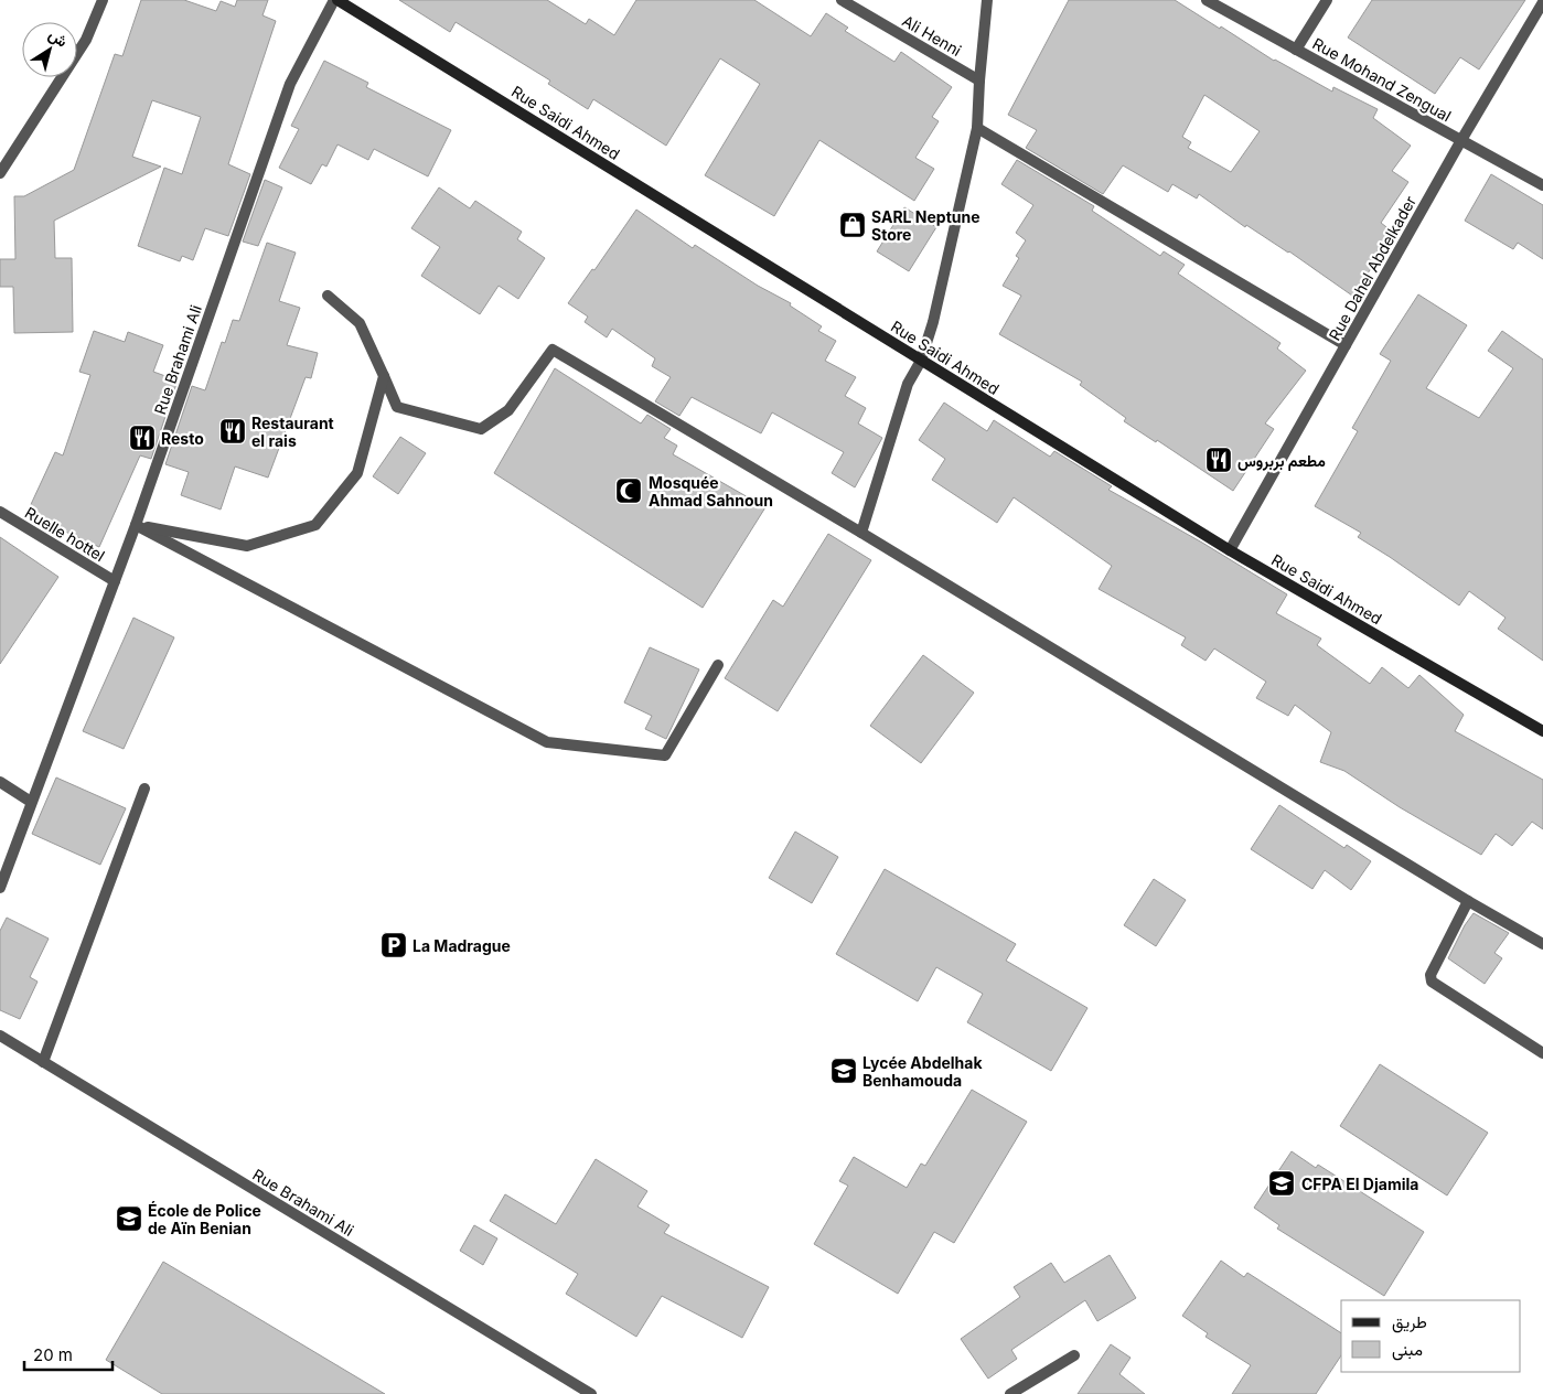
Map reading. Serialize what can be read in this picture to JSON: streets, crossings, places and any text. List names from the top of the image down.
{
  "streets": {
    "street": [
      "Ali Henni",
      "Rue Mohand Zengual",
      "Rue Saidi Ahmed",
      "Rue Dahel Abdelkader",
      "Rue Brahami Ali",
      "Ruelle hottel"
    ]
  },
  "crossings": [
    ["Rue Mohand Zengual", "Rue Dahel Abdelkader"],
    ["Rue Saidi Ahmed", "Rue Dahel Abdelkader"],
    ["Rue Saidi Ahmed", "Rue Brahami Ali"],
    ["Rue Brahami Ali", "Ruelle hottel"]
  ],
  "places": {
    "shop": ["SARL Neptune Store"],
    "restaurant": ["Restaurant el rais", "Resto", "مطعم بربروس"],
    "mosque": ["Mosquée Ahmad Sahnoun"],
    "parking": ["La Madrague"],
    "school or university": ["Lycée Abdelhak Benhamouda", "CFPA El Djamila", "École de Police de Aïn Benian"]
  },
  "legend": ["طريق", "مبنى"],
  "scale_bar": "20 m",
  "north": "top right"
}
